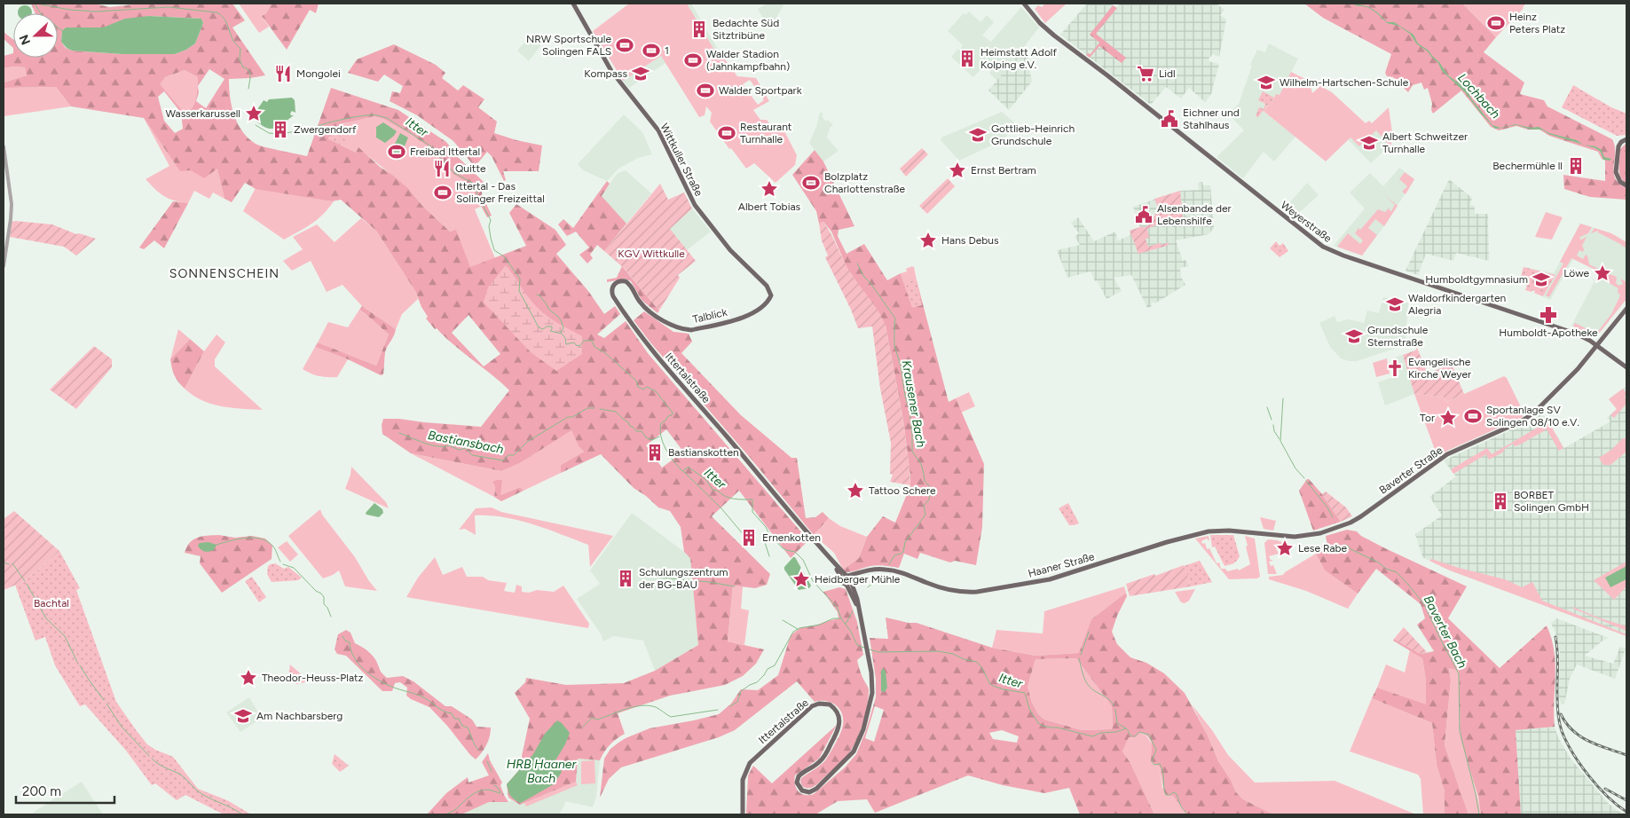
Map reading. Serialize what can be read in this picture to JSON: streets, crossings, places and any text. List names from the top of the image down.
{
  "streets": {
    "main road": [
      "Wittkuller Straße",
      "Weyerstraße",
      "Talblick",
      "Ittertalstraße",
      "Baverter Straße",
      "Haaner Straße"
    ]
  },
  "crossings": [
    ["Wittkuller Straße", "Talblick"],
    ["Weyerstraße", "Baverter Straße"],
    ["Talblick", "Ittertalstraße"],
    ["Ittertalstraße", "Haaner Straße"],
    ["Baverter Straße", "Haaner Straße"]
  ],
  "districts": ["SONNENSCHEIN"],
  "water": [
    "Lochbach",
    "Itter",
    "Krausener Bach",
    "Bastiansbach",
    "Baverter Bach",
    "HRB Haaner Bach"
  ],
  "parks": ["KGV Wittkulle", "Bachtal"],
  "places": {
    "sports": [
      "Heinz Peters Platz",
      "NRW Sportschule Solingen FALS",
      "1",
      "Walder Stadion (Jahnkampfbahn)",
      "Walder Sportpark",
      "Restaurant Turnhalle",
      "Freibad Ittertal",
      "Bolzplatz Charlottenstraße",
      "Ittertal - Das Solinger Freizeittal",
      "Sportanlage SV Solingen 08/10 e.V."
    ],
    "building": [
      "Bedachte Süd Sitztribüne",
      "Heimstatt Adolf Kolping e.V.",
      "Zwergendorf",
      "Bechermühle ll",
      "Bastianskotten",
      "BORBET Solingen GmbH",
      "Ernenkotten",
      "Schulungszentrum der BG-BAU"
    ],
    "restaurant": ["Mongolei", "Quitte"],
    "school or university": [
      "Kompass",
      "Wilhelm-Hartschen-Schule",
      "Gottlieb-Heinrich Grundschule",
      "Albert Schweitzer Turnhalle",
      "Humboldtgymnasium",
      "Waldorfkindergarten Alegria",
      "Grundschule Sternstraße",
      "Am Nachbarsberg"
    ],
    "supermarket": ["Lidl"],
    "place": [
      "Wasserkarussell",
      "Ernst Bertram",
      "Albert Tobias",
      "Hans Debus",
      "Löwe",
      "Tor",
      "Tattoo Schere",
      "Lese Rabe",
      "Heidberger Mühle",
      "Theodor-Heuss-Platz"
    ],
    "public building": ["Eichner und Stahlhaus", "Alsenbande der Lebenshilfe"],
    "pharmacy": ["Humboldt-Apotheke"],
    "church": ["Evangelische Kirche Weyer"]
  },
  "scale_bar": "200 m",
  "north": "left"
}
